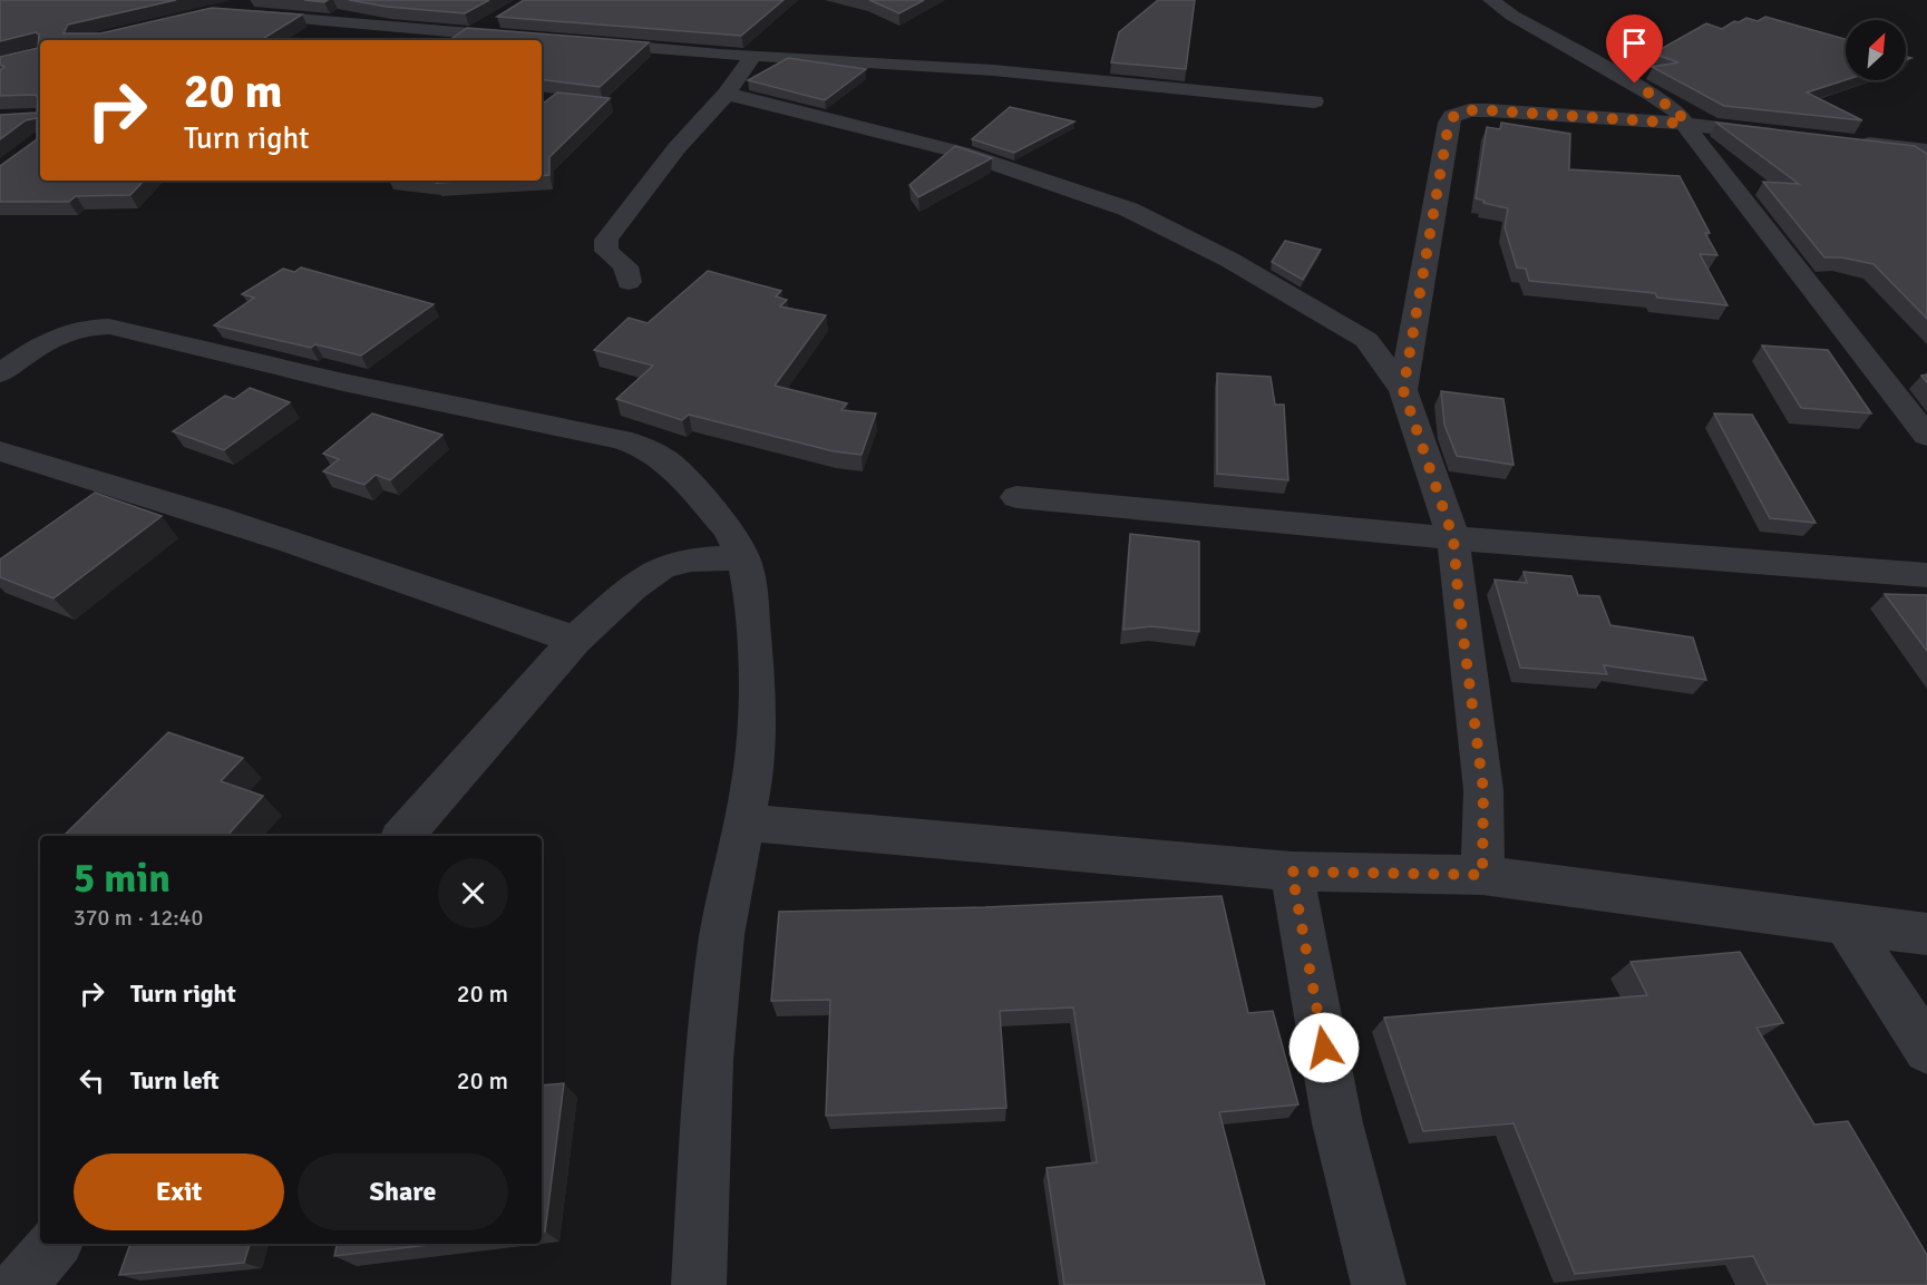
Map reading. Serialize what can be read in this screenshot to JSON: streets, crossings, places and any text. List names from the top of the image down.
{
  "north": "top right",
  "page": {
    "turn": ["20 m", "Turn right"],
    "heading": ["5 min", "370 m · 12:40"],
    "list": [
      {
        "name": "Turn right",
        "value": "20 m"
      },
      {
        "name": "Turn left",
        "value": "20 m"
      }
    ],
    "buttons": ["Exit", "Share"]
  }
}
